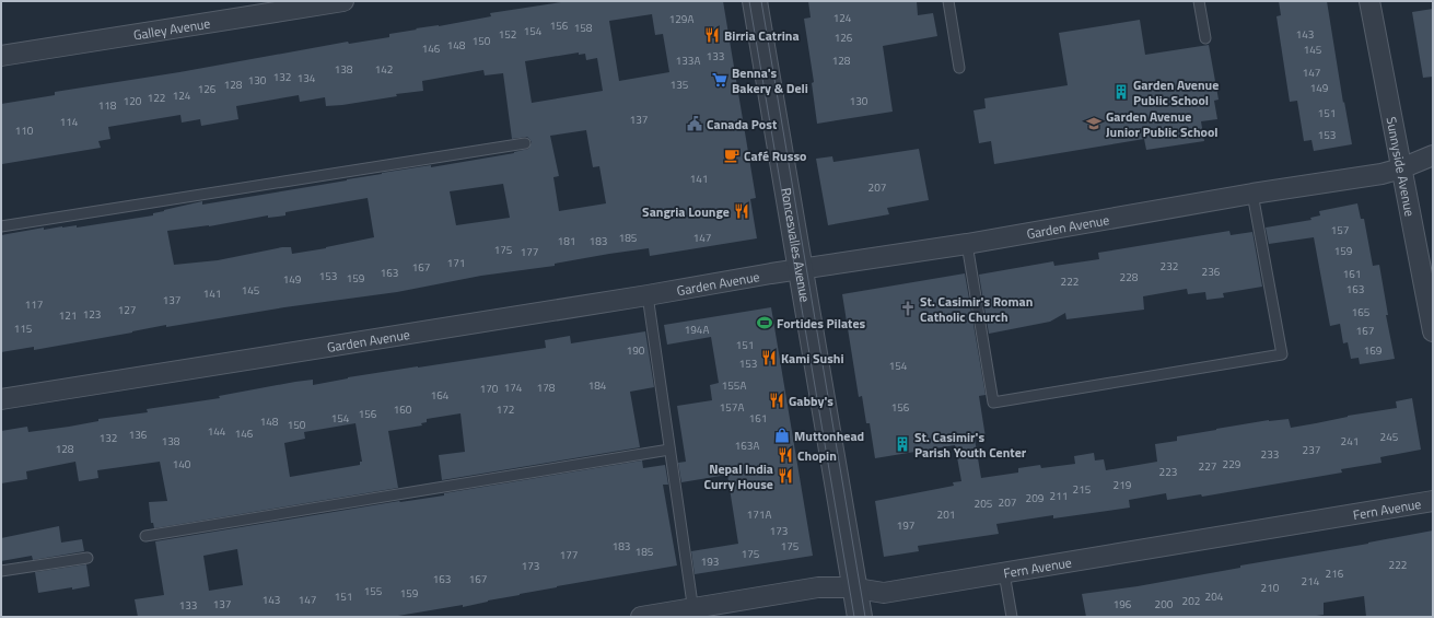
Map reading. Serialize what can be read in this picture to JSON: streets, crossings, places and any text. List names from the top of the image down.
{
  "streets": {
    "street": [
      "Galley Avenue",
      "Sunnyside Avenue",
      "Garden Avenue",
      "Roncesvalles Avenue",
      "Fern Avenue"
    ]
  },
  "crossings": [
    ["Sunnyside Avenue", "Garden Avenue"],
    ["Garden Avenue", "Roncesvalles Avenue"],
    ["Roncesvalles Avenue", "Fern Avenue"]
  ],
  "places": {
    "restaurant": [
      "Birria Catrina",
      "Sangria Lounge",
      "Kami Sushi",
      "Gabby's",
      "Chopin",
      "Nepal India Curry House"
    ],
    "supermarket": ["Benna's Bakery & Deli"],
    "building": ["Garden Avenue Public School", "St. Casimir's Parish Youth Center"],
    "public building": ["Canada Post"],
    "school or university": ["Garden Avenue Junior Public School"],
    "cafe": ["Café Russo"],
    "church": ["St. Casimir's Roman Catholic Church"],
    "sports": ["Fortides Pilates"],
    "shop": ["Muttonhead"]
  },
  "house_numbers": [
    "124",
    "129A",
    "156",
    "158",
    "154",
    "152",
    "143",
    "126",
    "150",
    "148",
    "146",
    "145",
    "133",
    "133A",
    "128",
    "138",
    "142",
    "147",
    "132",
    "134",
    "130",
    "128",
    "135",
    "149",
    "126",
    "124",
    "122",
    "120",
    "130",
    "118",
    "151",
    "137",
    "114",
    "110",
    "153",
    "141",
    "207",
    "157",
    "185",
    "147",
    "181",
    "183",
    "175",
    "159",
    "177",
    "171",
    "232",
    "167",
    "236",
    "163",
    "161",
    "153",
    "228",
    "159",
    "149",
    "222",
    "163",
    "145",
    "141",
    "137",
    "117",
    "127",
    "165",
    "123",
    "121",
    "115",
    "194A",
    "167",
    "151",
    "190",
    "169",
    "153",
    "154",
    "184",
    "155A",
    "174",
    "178",
    "170",
    "164",
    "157A",
    "156",
    "160",
    "172",
    "156",
    "154",
    "161",
    "148",
    "150",
    "144",
    "146",
    "136",
    "245",
    "132",
    "138",
    "241",
    "163A",
    "128",
    "237",
    "233",
    "140",
    "229",
    "227",
    "223",
    "219",
    "215",
    "211",
    "209",
    "207",
    "205",
    "171A",
    "201",
    "197",
    "173",
    "183",
    "175",
    "185",
    "175",
    "177",
    "193",
    "222",
    "173",
    "216",
    "163",
    "167",
    "214",
    "210",
    "155",
    "159",
    "151",
    "204",
    "143",
    "147",
    "202",
    "137",
    "196",
    "200",
    "133"
  ]
}
